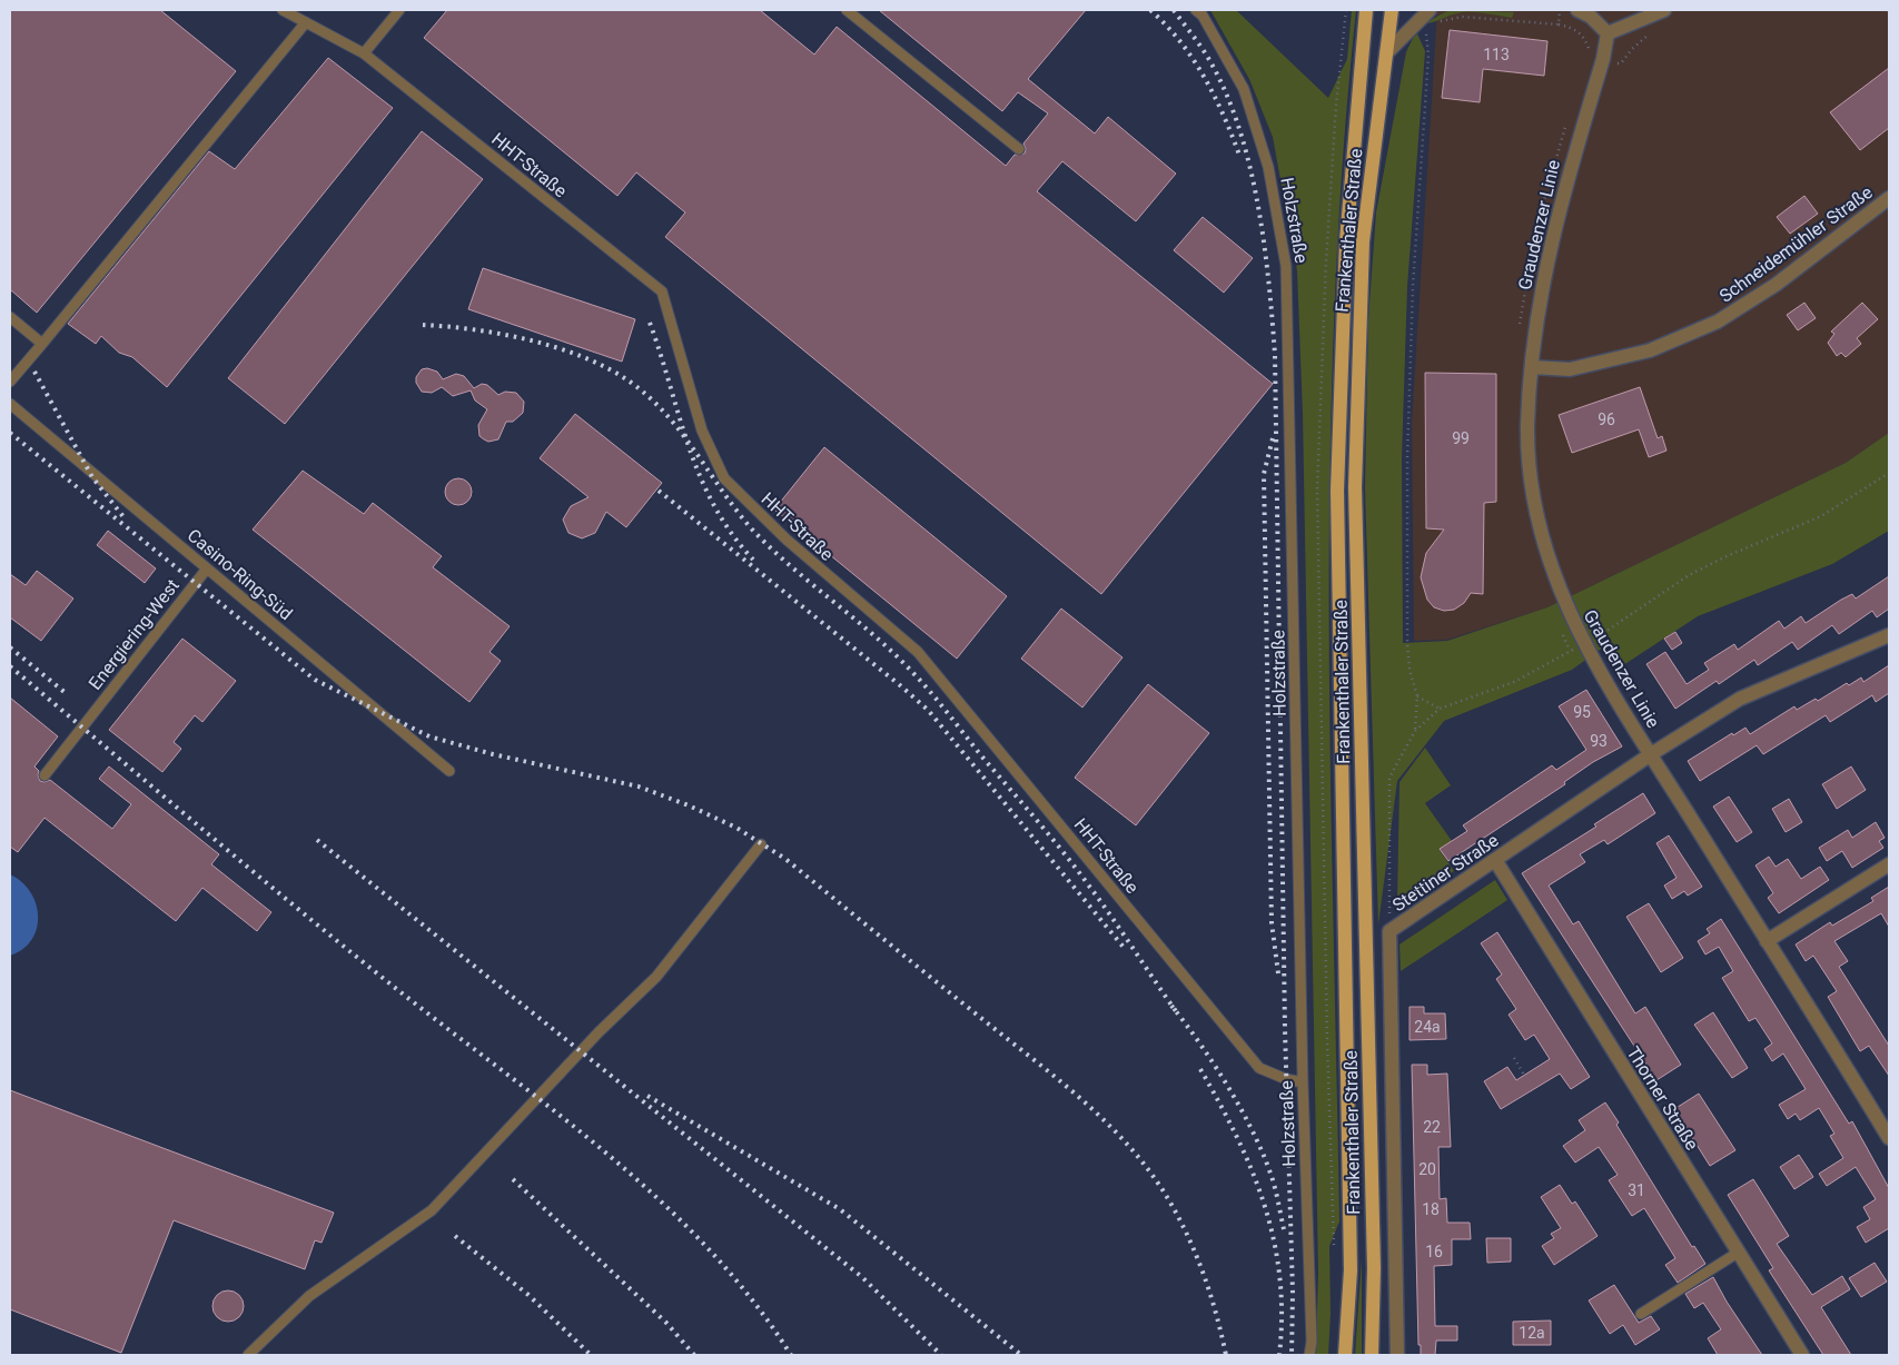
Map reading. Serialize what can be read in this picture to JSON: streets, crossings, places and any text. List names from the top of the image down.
{
  "streets": {
    "main road": ["Frankenthaler Straße"],
    "street": [
      "Graudenzer Linie",
      "Schneidemühler Straße",
      "Stettiner Straße",
      "Thorner Straße"
    ],
    "lane": [
      "HHT-Straße",
      "Holzstraße",
      "Casino-Ring-Süd",
      "Energiering-West"
    ]
  },
  "crossings": [
    ["HHT-Straße", "Holzstraße"],
    ["Graudenzer Linie", "Schneidemühler Straße"],
    ["Graudenzer Linie", "Stettiner Straße"],
    ["Casino-Ring-Süd", "Energiering-West"],
    ["Stettiner Straße", "Thorner Straße"]
  ],
  "house_numbers": [
    "113",
    "96",
    "99",
    "95",
    "93",
    "24a",
    "22",
    "20",
    "31",
    "18",
    "16",
    "12a"
  ]
}
